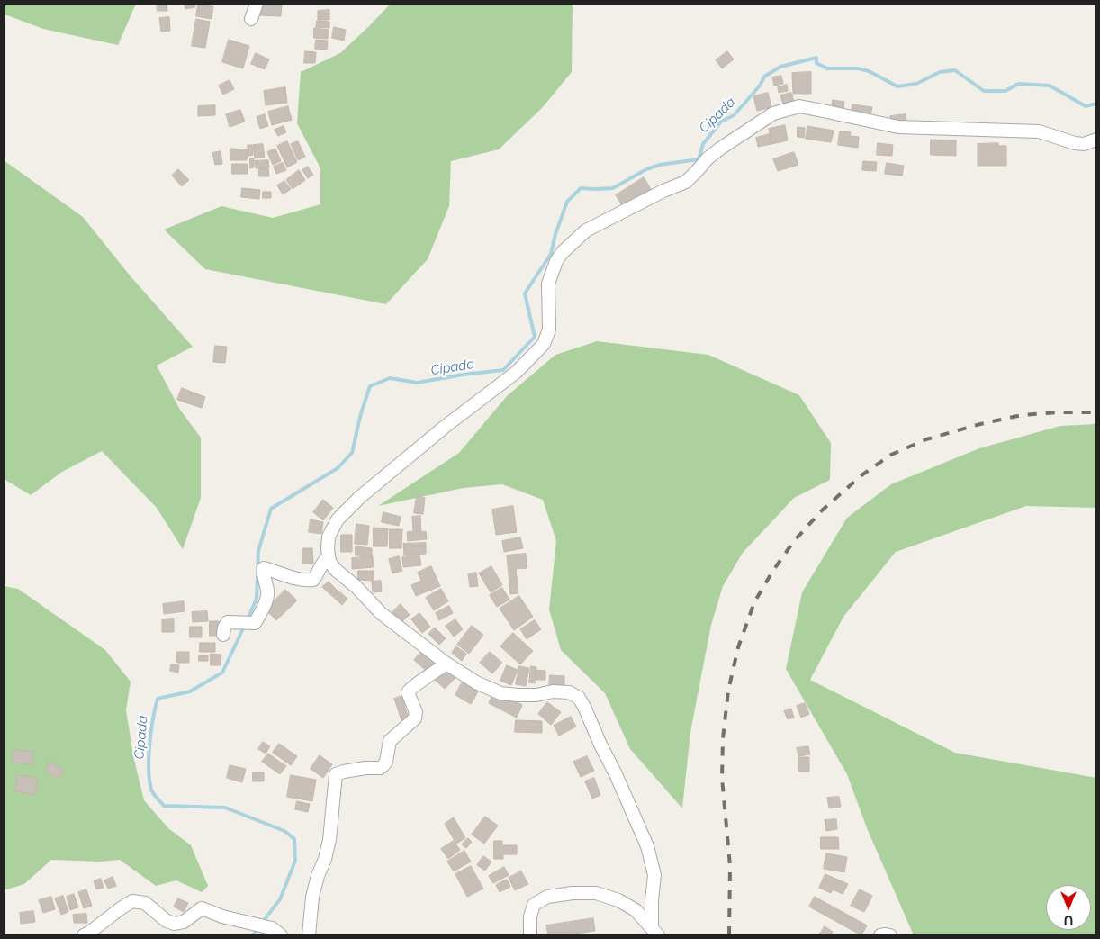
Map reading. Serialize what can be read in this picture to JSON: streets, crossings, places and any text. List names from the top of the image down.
{
  "water": ["Cipada"],
  "north": "bottom"
}
